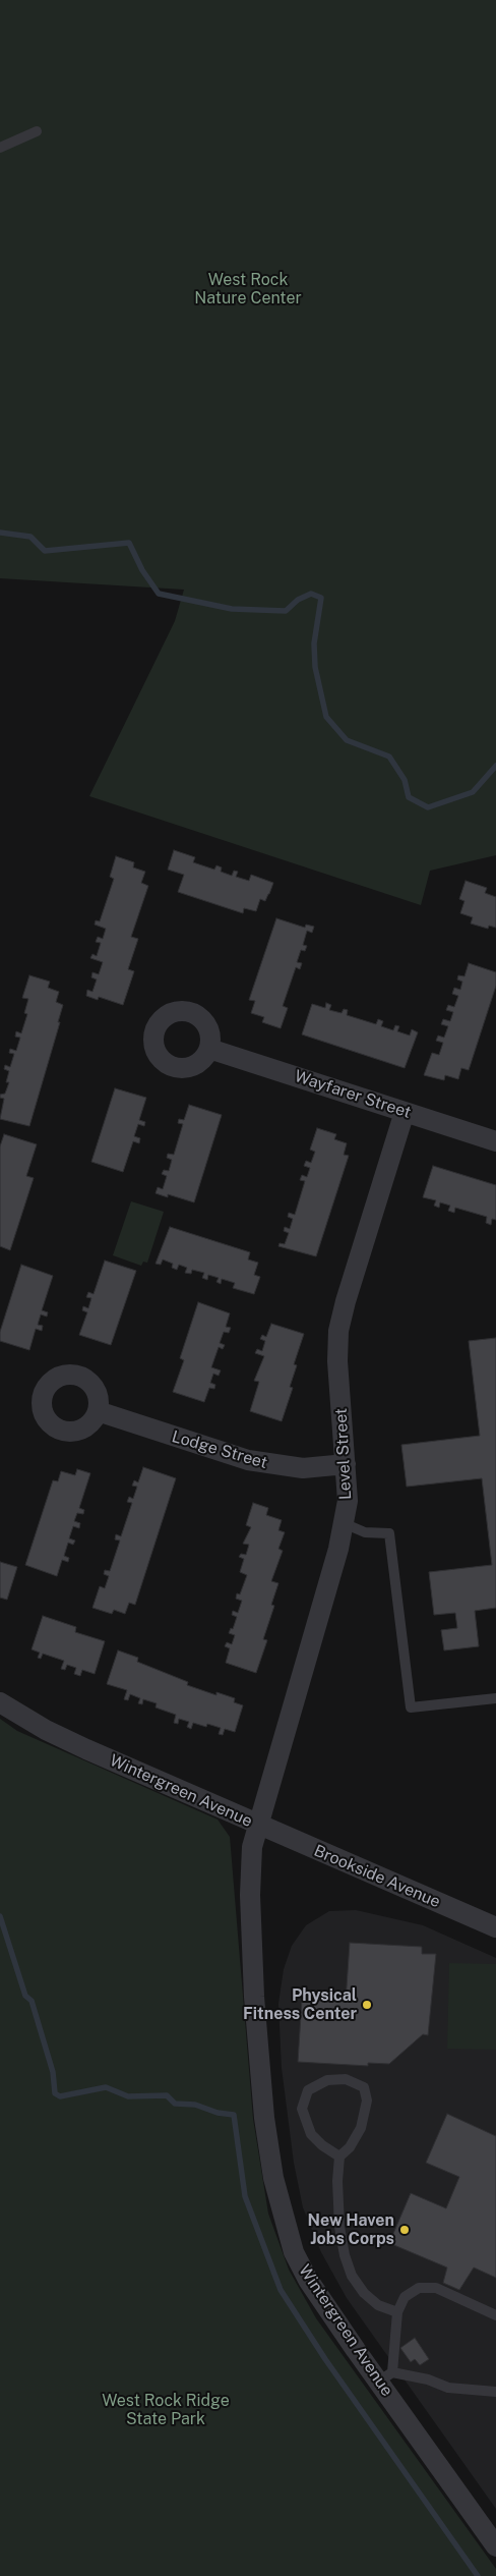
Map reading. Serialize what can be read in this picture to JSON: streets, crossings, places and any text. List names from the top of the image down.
{
  "streets": {
    "street": [
      "Wayfarer Street",
      "Lodge Street",
      "Level Street",
      "Wintergreen Avenue",
      "Brookside Avenue"
    ]
  },
  "crossings": [
    ["Wayfarer Street", "Level Street"],
    ["Lodge Street", "Level Street"],
    ["Level Street", "Wintergreen Avenue"],
    ["Level Street", "Brookside Avenue"],
    ["Wintergreen Avenue", "Brookside Avenue"]
  ],
  "parks": ["West Rock Nature Center", "West Rock Ridge State Park"],
  "places": ["Physical Fitness Center", "New Haven Jobs Corps"]
}
